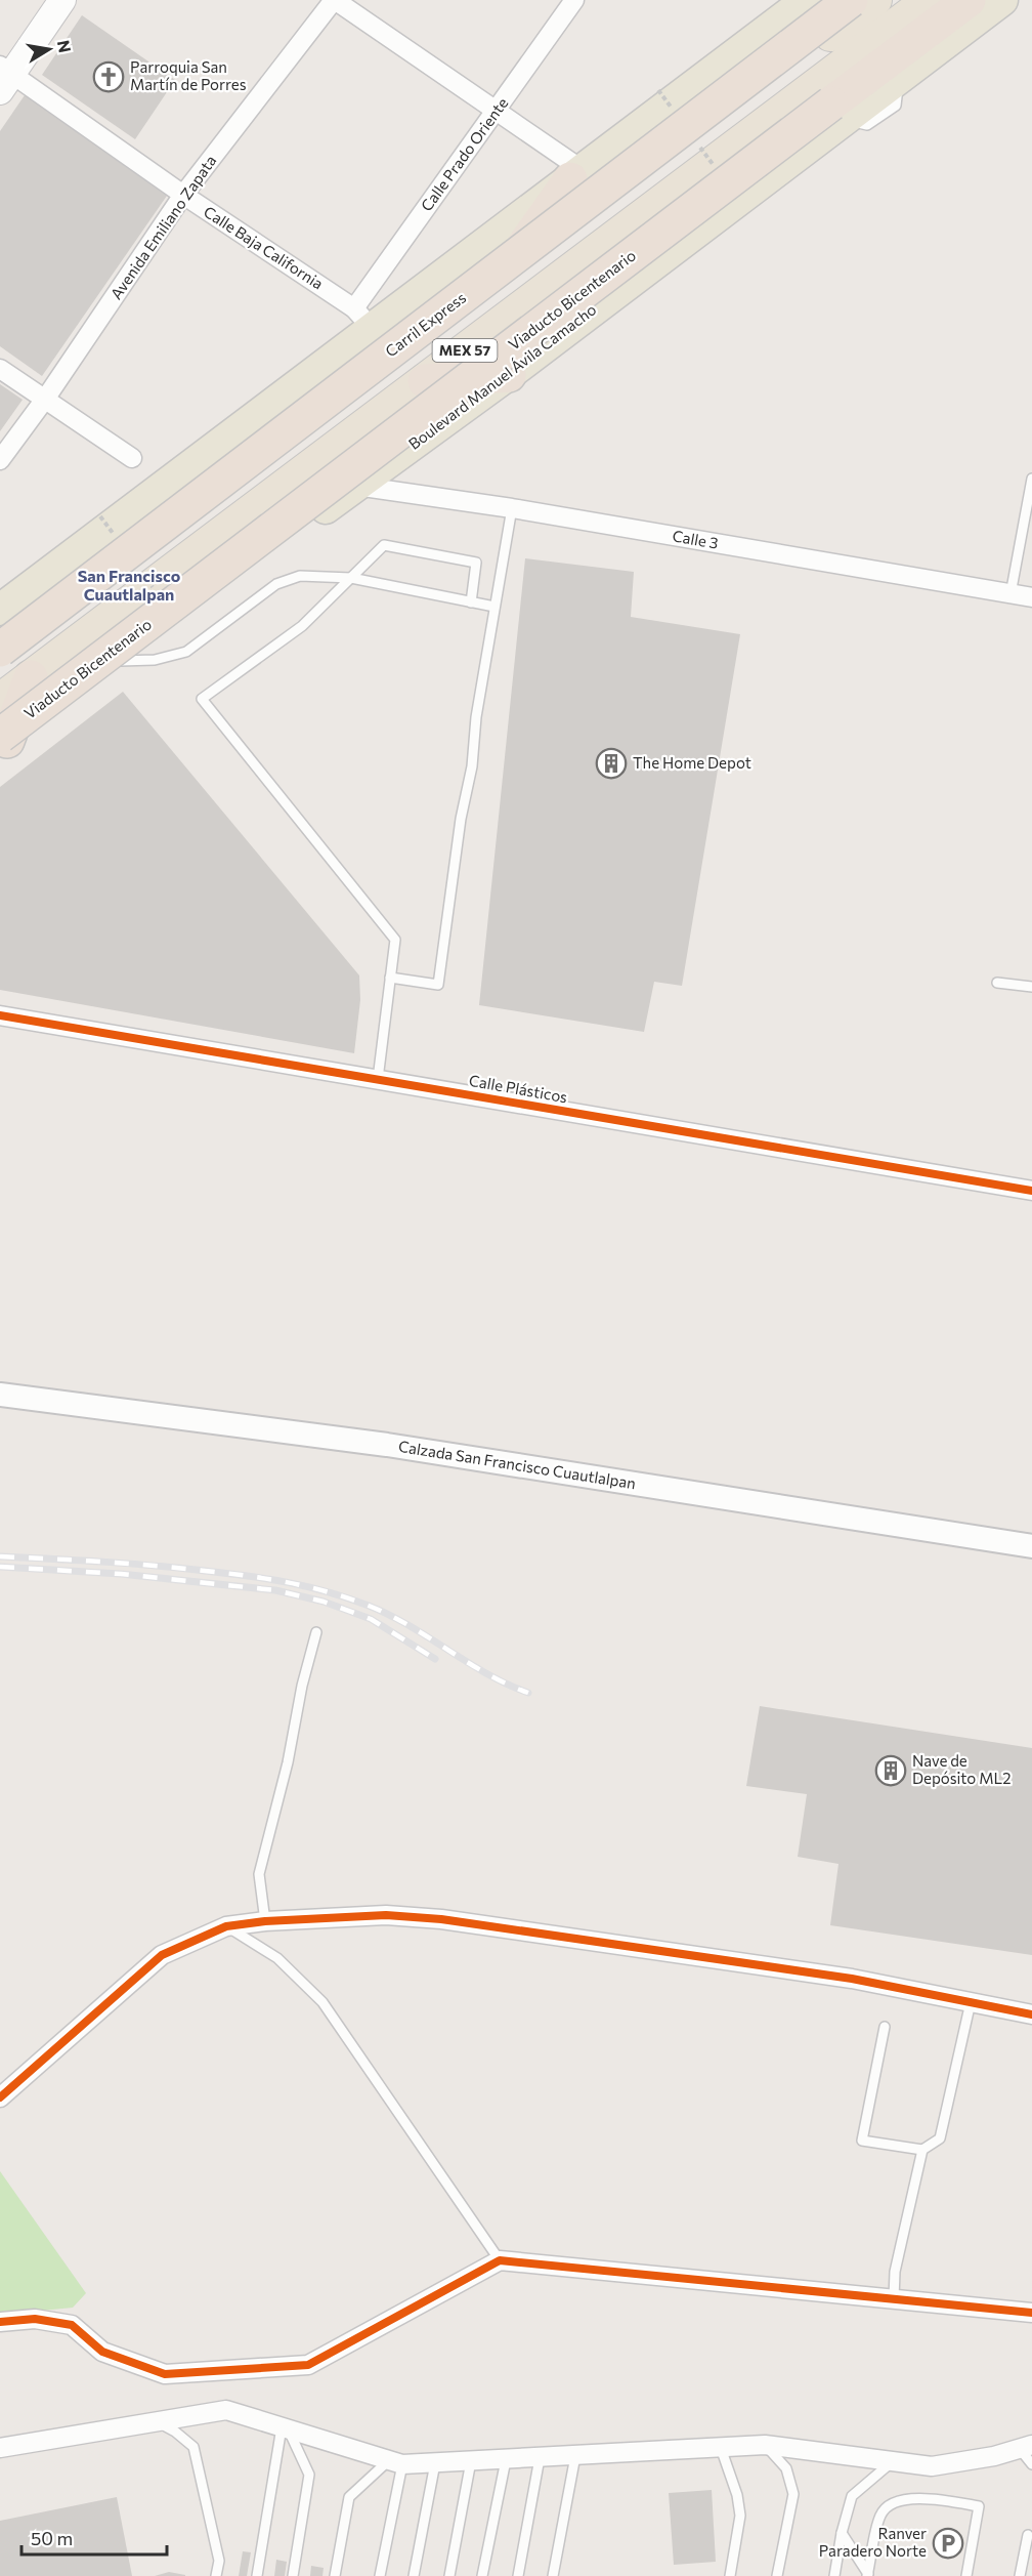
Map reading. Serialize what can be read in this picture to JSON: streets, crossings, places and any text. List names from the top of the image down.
{
  "streets": {
    "highway": ["Viaducto Bicentenario", "Carril Express", "MEX 57"],
    "main road": ["Boulevard Manuel Ávila Camacho"],
    "street": [
      "Calle Prado Oriente",
      "Avenida Emiliano Zapata",
      "Calle Baja California",
      "Calle 3",
      "Calle Plásticos",
      "Calzada San Francisco Cuautlalpan"
    ]
  },
  "crossings": [
    ["Calle Prado Oriente", "Calle Baja California"],
    ["Avenida Emiliano Zapata", "Calle Baja California"],
    ["Viaducto Bicentenario", "Boulevard Manuel Ávila Camacho"],
    ["Boulevard Manuel Ávila Camacho", "Calle 3"]
  ],
  "districts": ["San Francisco Cuautlalpan"],
  "places": {
    "church": ["Parroquia San Martín de Porres"],
    "building": ["The Home Depot", "Nave de Depósito ML2"],
    "parking": ["Ranver Paradero Norte"]
  },
  "scale_bar": "50 m",
  "north": "right"
}
